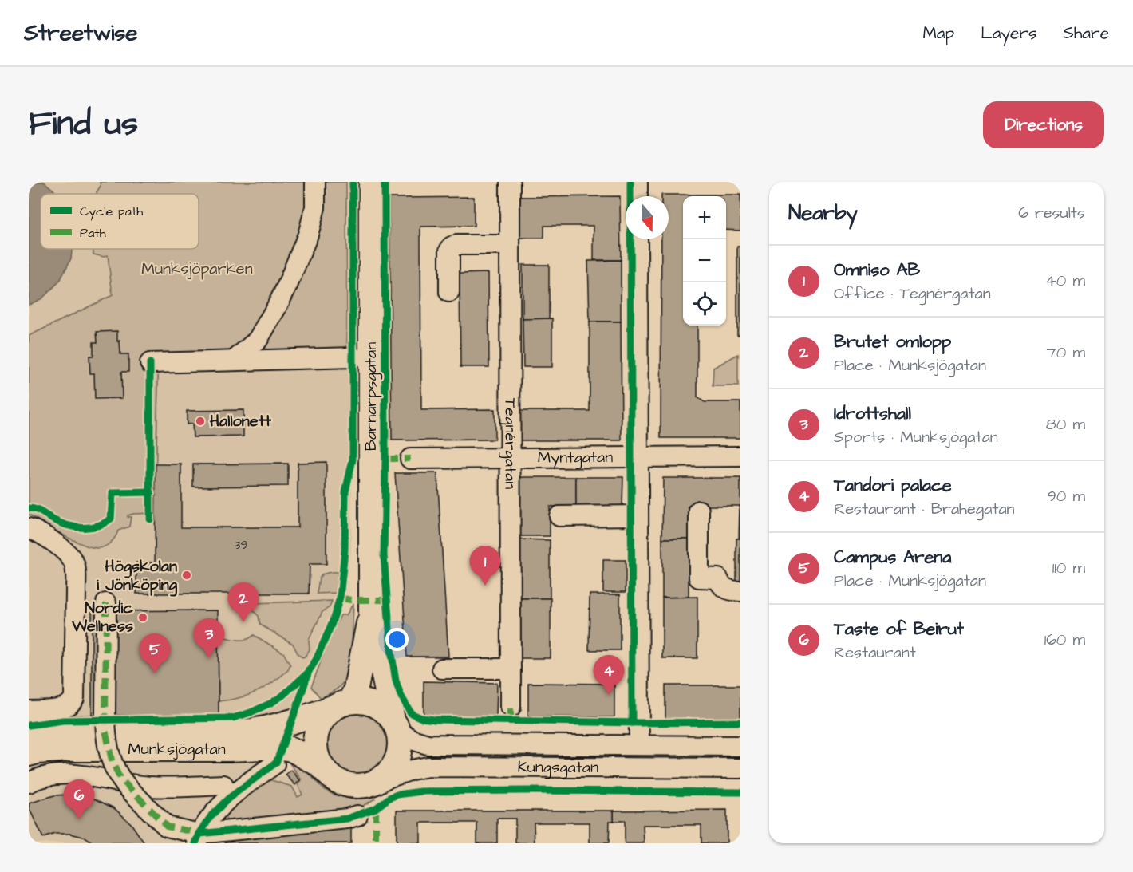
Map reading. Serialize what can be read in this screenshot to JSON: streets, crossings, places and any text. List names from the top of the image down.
{
  "streets": {
    "main road": ["Barnarpsgatan", "Munksjögatan"],
    "street": ["Tegnérgatan", "Myntgatan", "Kungsgatan"]
  },
  "crossings": [
    ["Barnarpsgatan", "Munksjögatan"],
    ["Barnarpsgatan", "Kungsgatan"],
    ["Tegnérgatan", "Myntgatan"],
    ["Munksjögatan", "Kungsgatan"]
  ],
  "parks": ["Munksjöparken"],
  "places": ["Hallonett", "Högskolan i Jönköping", "Nordic Wellness"],
  "house_numbers": ["39"],
  "legend": ["Cycle path", "Path"],
  "north": "bottom",
  "page": {
    "header": "Streetwise",
    "nav": ["Map", "Layers", "Share"],
    "title": "Find us",
    "buttons": "Directions",
    "heading": ["Nearby", "6 results"],
    "map_buttons": ["+", "−"],
    "list": [
      {
        "mark": "1",
        "name": "Omniso AB",
        "note": "Office · Tegnérgatan",
        "value": "40 m"
      },
      {
        "mark": "2",
        "name": "Brutet omlopp",
        "note": "Place · Munksjögatan",
        "value": "70 m"
      },
      {
        "mark": "3",
        "name": "Idrottshall",
        "note": "Sports · Munksjögatan",
        "value": "80 m"
      },
      {
        "mark": "4",
        "name": "Tandori palace",
        "note": "Restaurant · Brahegatan",
        "value": "90 m"
      },
      {
        "mark": "5",
        "name": "Campus Arena",
        "note": "Place · Munksjögatan",
        "value": "110 m"
      },
      {
        "mark": "6",
        "name": "Taste of Beirut",
        "note": "Restaurant",
        "value": "160 m"
      }
    ],
    "pins": [
      "1",
      "2",
      "3",
      "5",
      "4",
      "6"
    ]
  }
}
